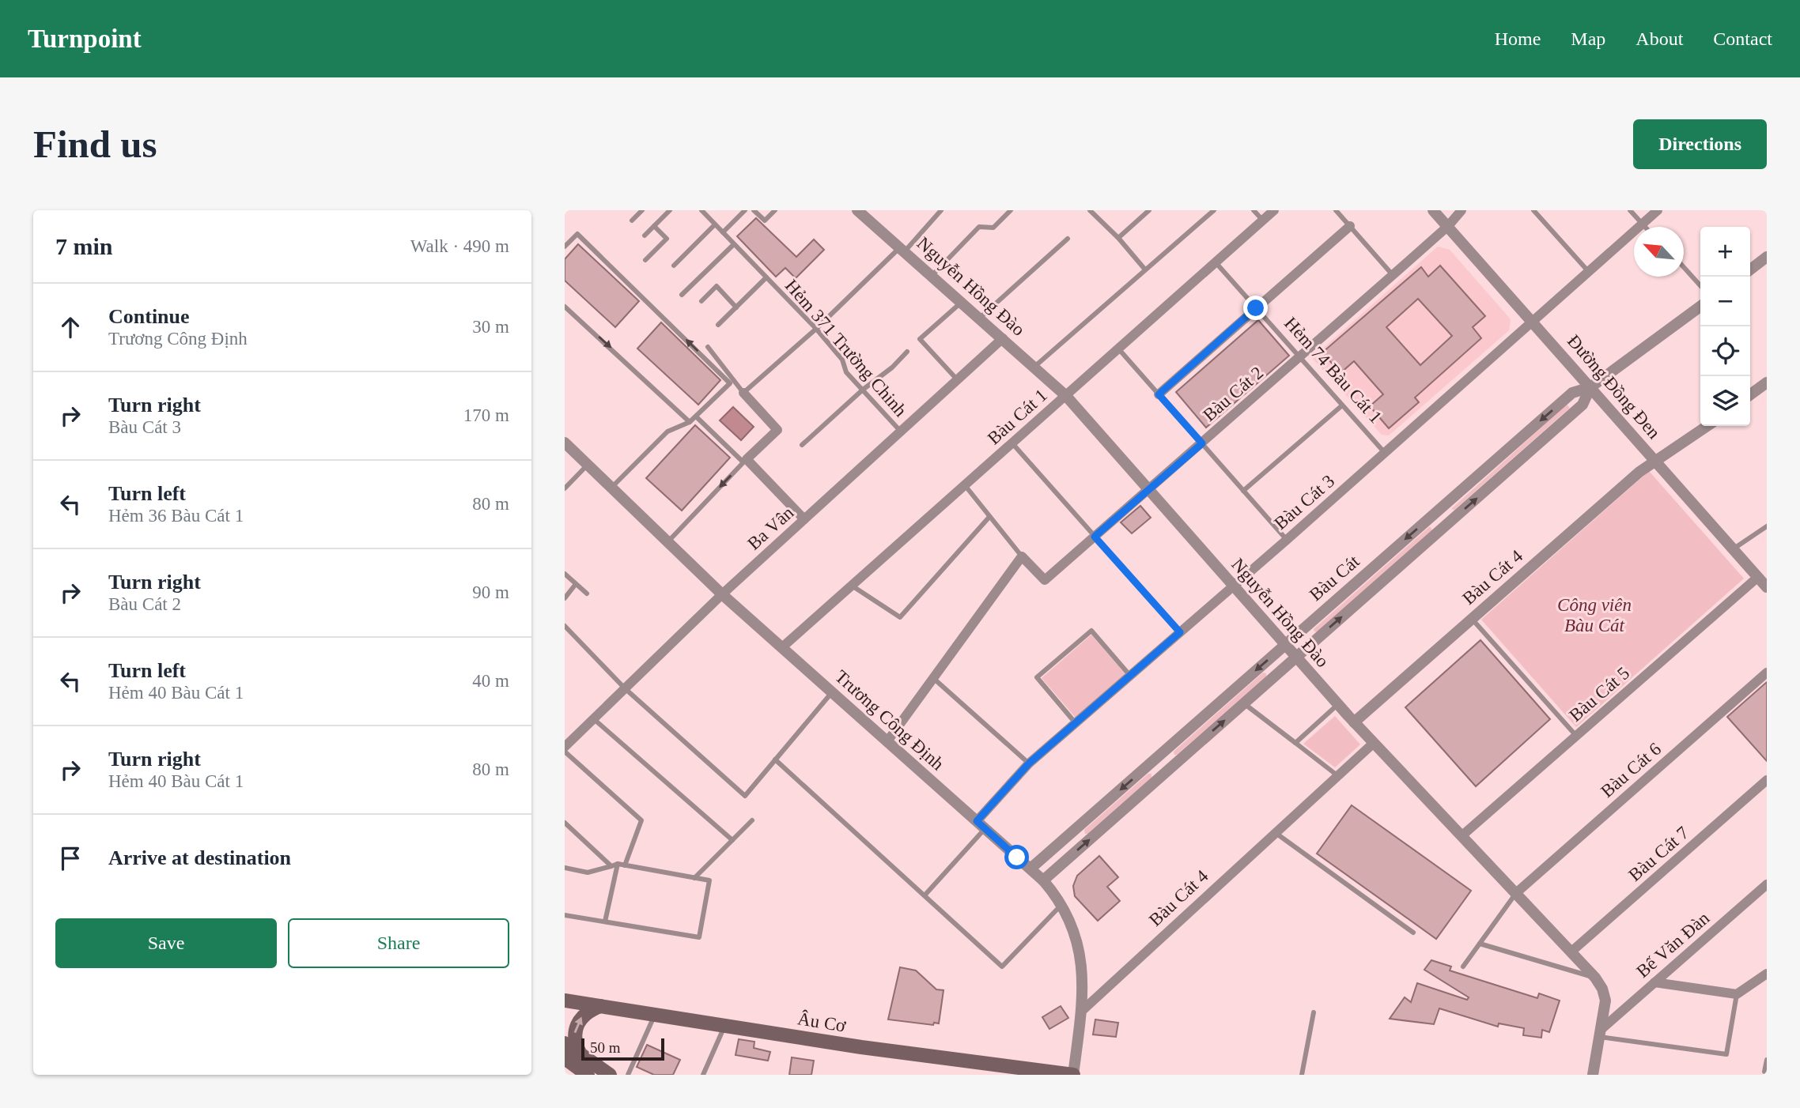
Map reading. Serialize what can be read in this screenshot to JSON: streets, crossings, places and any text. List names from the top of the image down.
{
  "streets": {
    "main road": ["Âu Cơ"],
    "street": [
      "Nguyễn Hồng Đào",
      "Đường Đồng Đen",
      "Bàu Cát 2",
      "Bàu Cát 1",
      "Bàu Cát 3",
      "Ba Vân",
      "Bàu Cát 4",
      "Bàu Cát",
      "Bàu Cát 5",
      "Trương Công Định",
      "Bàu Cát 6",
      "Bàu Cát 7",
      "Bế Văn Đàn"
    ],
    "lane": ["Hẻm 371 Trường Chinh", "Hẻm 74 Bàu Cát 1"]
  },
  "crossings": [
    ["Nguyễn Hồng Đào", "Bàu Cát 2"],
    ["Nguyễn Hồng Đào", "Bàu Cát 1"],
    ["Nguyễn Hồng Đào", "Bàu Cát 3"],
    ["Nguyễn Hồng Đào", "Ba Vân"],
    ["Nguyễn Hồng Đào", "Bàu Cát 4"],
    ["Nguyễn Hồng Đào", "Bàu Cát"],
    ["Nguyễn Hồng Đào", "Bàu Cát 5"],
    ["Nguyễn Hồng Đào", "Bàu Cát 6"],
    ["Nguyễn Hồng Đào", "Bàu Cát 7"],
    ["Nguyễn Hồng Đào", "Bế Văn Đàn"],
    ["Hẻm 371 Trường Chinh", "Ba Vân"],
    ["Hẻm 74 Bàu Cát 1", "Bàu Cát 2"],
    ["Hẻm 74 Bàu Cát 1", "Bàu Cát 1"],
    ["Hẻm 74 Bàu Cát 1", "Bàu Cát 3"],
    ["Đường Đồng Đen", "Bàu Cát 2"],
    ["Đường Đồng Đen", "Bàu Cát 3"],
    ["Đường Đồng Đen", "Bàu Cát 4"],
    ["Đường Đồng Đen", "Bàu Cát"],
    ["Đường Đồng Đen", "Bàu Cát 5"],
    ["Bàu Cát 1", "Trương Công Định"],
    ["Bàu Cát 3", "Trương Công Định"],
    ["Ba Vân", "Trương Công Định"],
    ["Bàu Cát 4", "Trương Công Định"],
    ["Bàu Cát", "Trương Công Định"],
    ["Trương Công Định", "Âu Cơ"]
  ],
  "parks": ["Công viên Bàu Cát"],
  "scale_bar": "50 m",
  "north": "top left",
  "page": {
    "header": "Turnpoint",
    "nav": [
      "Home",
      "Map",
      "About",
      "Contact"
    ],
    "buttons": [
      "Directions",
      ["Save", "Share"]
    ],
    "title": "Find us",
    "heading": ["7 min", "Walk · 490 m"],
    "map_buttons": ["+", "−"],
    "list": [
      ["Continue", "Trương Công Định", "30 m"],
      ["Turn right", "Bàu Cát 3", "170 m"],
      ["Turn left", "Hẻm 36 Bàu Cát 1", "80 m"],
      ["Turn right", "Bàu Cát 2", "90 m"],
      ["Turn left", "Hẻm 40 Bàu Cát 1", "40 m"],
      ["Turn right", "Hẻm 40 Bàu Cát 1", "80 m"],
      "Arrive at destination"
    ],
    "scale": "50 m"
  }
}
